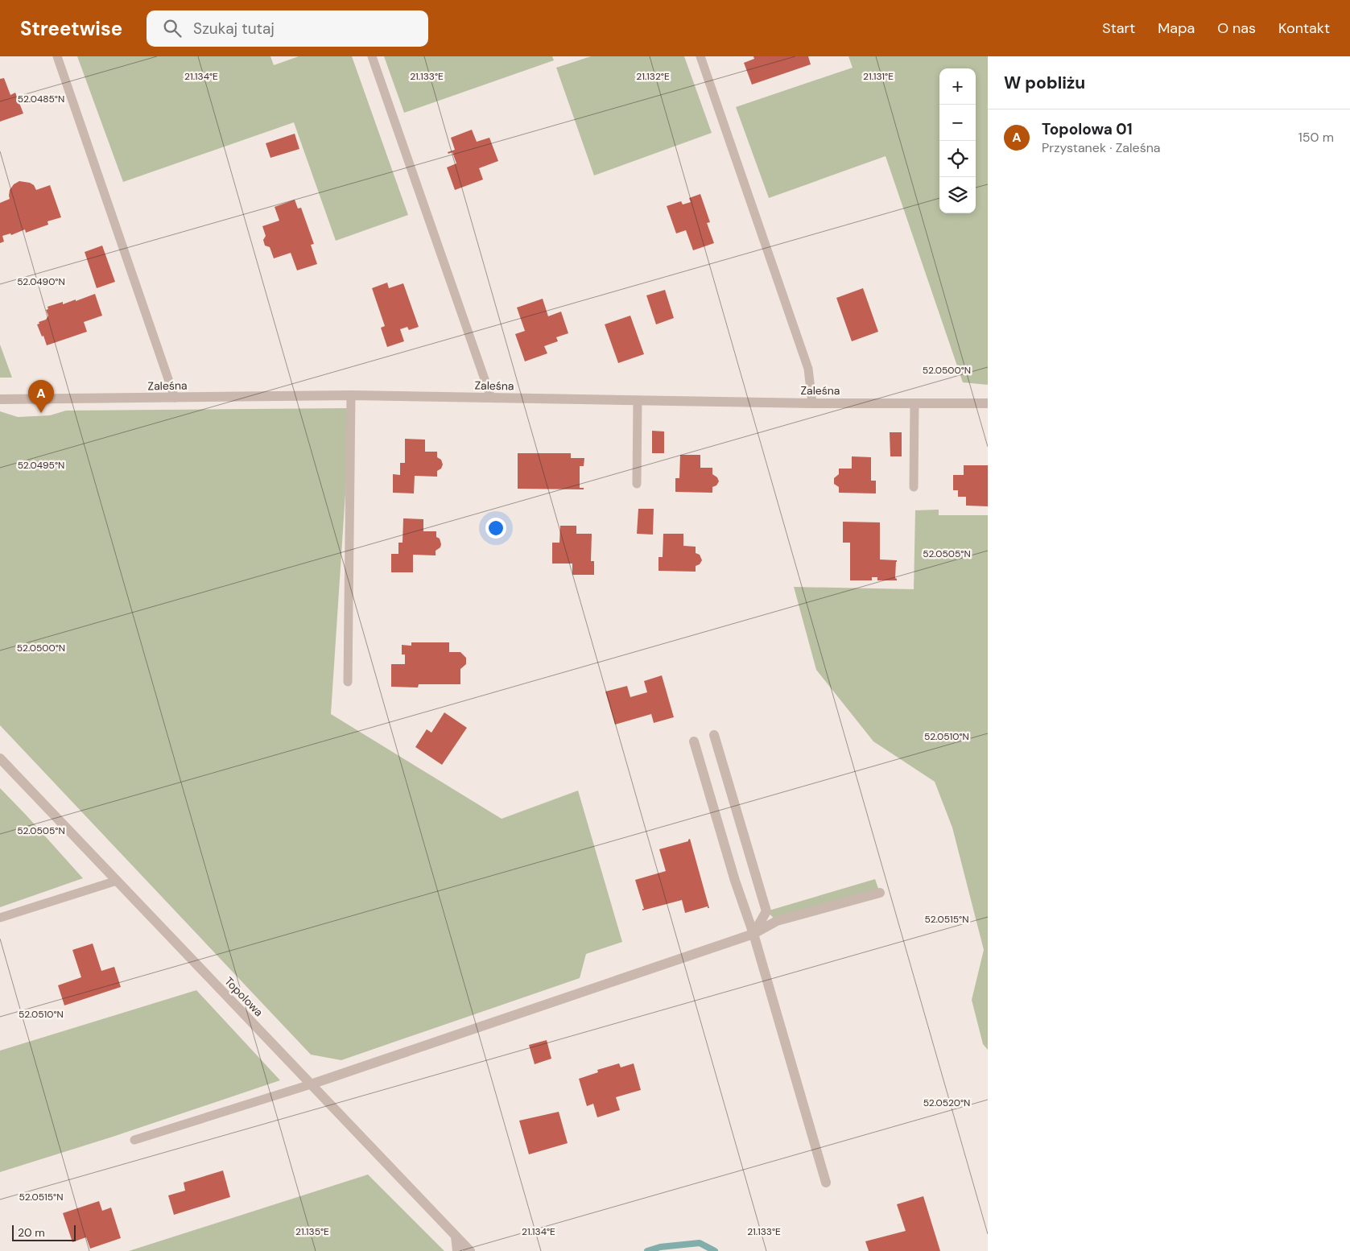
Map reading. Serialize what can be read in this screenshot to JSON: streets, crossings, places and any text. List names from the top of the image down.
{
  "streets": {
    "street": ["Zaleśna", "Topolowa"]
  },
  "scale_bar": "20 m",
  "page": {
    "header": "Streetwise",
    "search": "Szukaj tutaj",
    "nav": [
      "Start",
      "Mapa",
      "O nas",
      "Kontakt"
    ],
    "heading": "W pobliżu",
    "map_buttons": ["+", "−"],
    "list": [
      {
        "mark": "A",
        "name": "Topolowa 01",
        "note": "Przystanek · Zaleśna",
        "value": "150 m"
      }
    ],
    "pins": "A",
    "scale": "20 m"
  },
  "coordinates": [
    "21.134°E",
    "21.133°E",
    "21.132°E",
    "21.131°E",
    "52.0485°N",
    "52.0490°N",
    "52.0500°N",
    "52.0495°N",
    "52.0505°N",
    "52.0510°N",
    "52.0515°N",
    "52.0520°N",
    "21.135°E"
  ]
}
